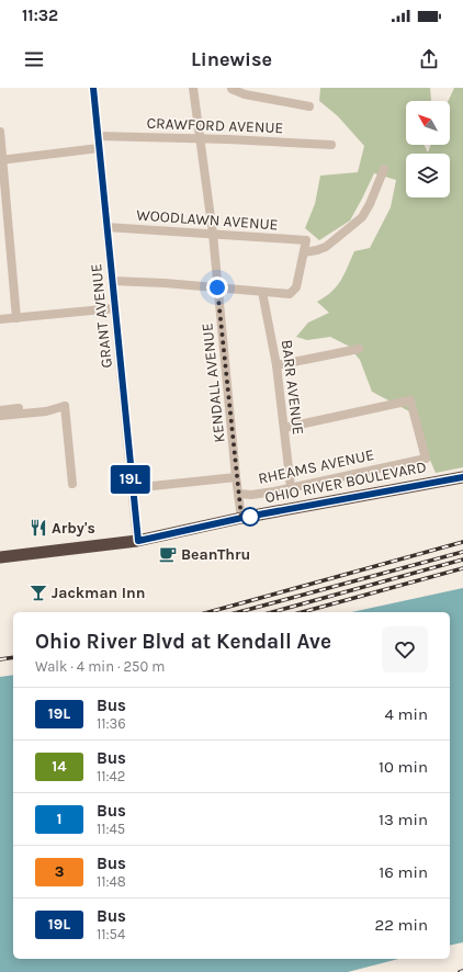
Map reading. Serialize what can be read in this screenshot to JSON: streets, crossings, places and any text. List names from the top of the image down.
{
  "streets": {
    "highway": ["OHIO RIVER BOULEVARD"],
    "street": [
      "CRAWFORD AVENUE",
      "WOODLAWN AVENUE",
      "GRANT AVENUE",
      "KENDALL AVENUE",
      "BARR AVENUE",
      "RHEAMS AVENUE"
    ]
  },
  "crossings": [
    ["CRAWFORD AVENUE", "GRANT AVENUE"],
    ["CRAWFORD AVENUE", "KENDALL AVENUE"],
    ["WOODLAWN AVENUE", "GRANT AVENUE"],
    ["WOODLAWN AVENUE", "KENDALL AVENUE"],
    ["GRANT AVENUE", "OHIO RIVER BOULEVARD"],
    ["KENDALL AVENUE", "RHEAMS AVENUE"],
    ["KENDALL AVENUE", "OHIO RIVER BOULEVARD"],
    ["BARR AVENUE", "RHEAMS AVENUE"]
  ],
  "places": {
    "restaurant": ["Arby's"],
    "cafe": ["BeanThru"],
    "bar": ["Jackman Inn"]
  },
  "lines": ["bus line 19L"],
  "north": "top left",
  "page": {
    "status": "11:32",
    "header": "Linewise",
    "on_map": "19L",
    "heading": ["Ohio River Blvd at Kendall Ave", "Walk · 4 min · 250 m"],
    "list": [
      {
        "mark": "19L",
        "name": "Bus",
        "note": "11:36",
        "value": "4 min"
      },
      {
        "mark": "14",
        "name": "Bus",
        "note": "11:42",
        "value": "10 min"
      },
      {
        "mark": "1",
        "name": "Bus",
        "note": "11:45",
        "value": "13 min"
      },
      {
        "mark": "3",
        "name": "Bus",
        "note": "11:48",
        "value": "16 min"
      },
      {
        "mark": "19L",
        "name": "Bus",
        "note": "11:54",
        "value": "22 min"
      }
    ]
  }
}
